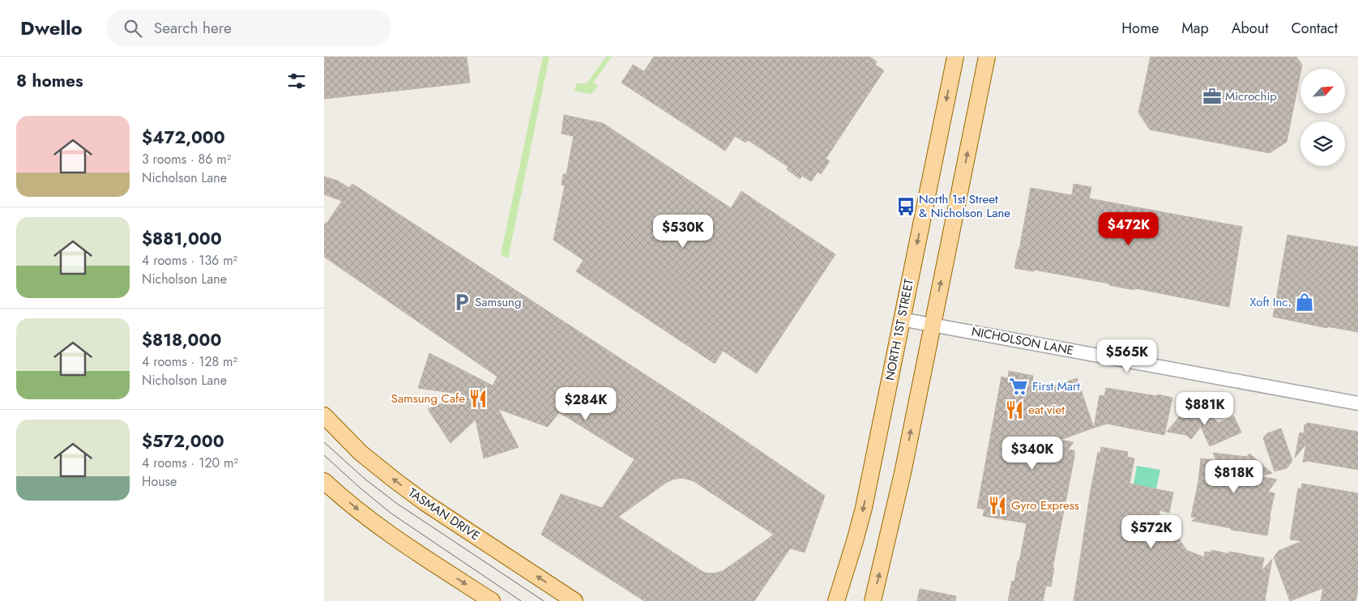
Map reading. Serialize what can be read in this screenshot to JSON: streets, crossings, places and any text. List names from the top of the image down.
{
  "streets": {
    "main road": ["NORTH 1ST STREET", "TASMAN DRIVE"],
    "street": ["NICHOLSON LANE"]
  },
  "crossings": [
    ["NORTH 1ST STREET", "NICHOLSON LANE"]
  ],
  "places": {
    "office": ["Microchip"],
    "bus stop": ["North 1st Street & Nicholson Lane"],
    "parking": ["Samsung"],
    "shop": ["Xoft Inc."],
    "supermarket": ["First Mart"],
    "restaurant": ["Samsung Cafe", "eat viet", "Gyro Express"]
  },
  "north": "top right",
  "page": {
    "header": "Dwello",
    "search": "Search here",
    "nav": [
      "Home",
      "Map",
      "About",
      "Contact"
    ],
    "heading": "8 homes",
    "list": [
      {
        "name": "$472,000",
        "note": "3 rooms · 86 m² · Nicholson Lane"
      },
      {
        "name": "$881,000",
        "note": "4 rooms · 136 m² · Nicholson Lane"
      },
      {
        "name": "$818,000",
        "note": "4 rooms · 128 m² · Nicholson Lane"
      },
      {
        "name": "$572,000",
        "note": "4 rooms · 120 m² · House"
      }
    ],
    "price": [
      "$472K",
      "$530K",
      "$565K",
      "$284K",
      "$881K",
      "$340K",
      "$818K",
      "$572K"
    ]
  }
}
